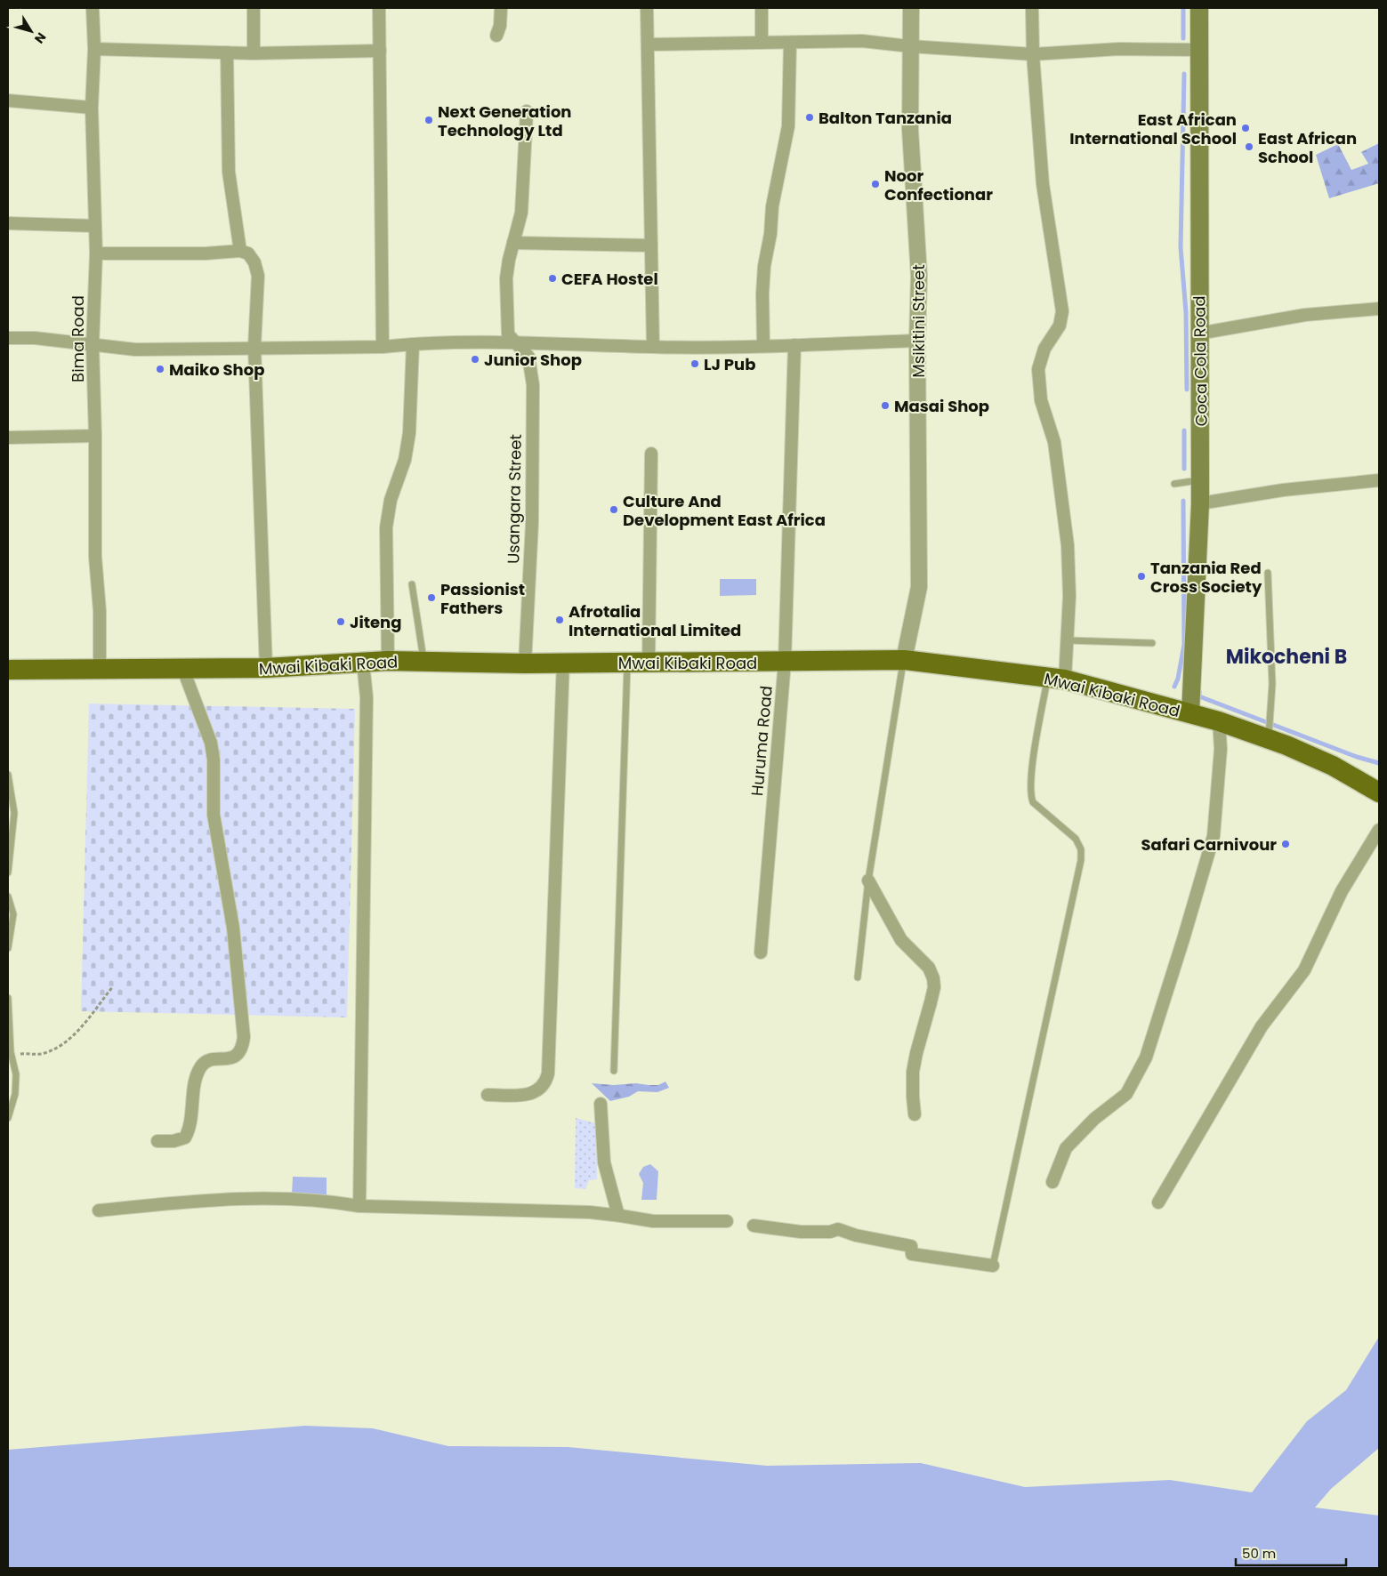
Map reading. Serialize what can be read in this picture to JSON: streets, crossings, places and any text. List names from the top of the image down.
{
  "streets": {
    "main road": ["Coca Cola Road", "Mwai Kibaki Road"],
    "street": [
      "Msikitini Street",
      "Bima Road",
      "Usangara Street",
      "Huruma Road"
    ]
  },
  "crossings": [
    ["Msikitini Street", "Mwai Kibaki Road"],
    ["Bima Road", "Mwai Kibaki Road"],
    ["Coca Cola Road", "Mwai Kibaki Road"],
    ["Usangara Street", "Mwai Kibaki Road"],
    ["Mwai Kibaki Road", "Huruma Road"]
  ],
  "districts": ["Mikocheni B"],
  "places": [
    "Balton Tanzania",
    "Next Generation Technology Ltd",
    "East African International School",
    "East African School",
    "Noor Confectionar",
    "CEFA Hostel",
    "Junior Shop",
    "LJ Pub",
    "Maiko Shop",
    "Masai Shop",
    "Culture And Development East Africa",
    "Tanzania Red Cross Society",
    "Passionist Fathers",
    "Afrotalia International Limited",
    "Jiteng",
    "Safari Carnivour"
  ],
  "scale_bar": "50 m",
  "north": "bottom right"
}
